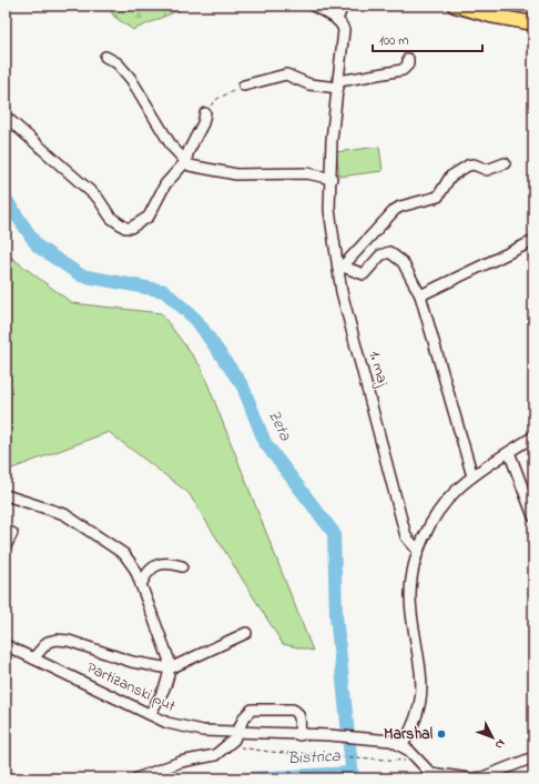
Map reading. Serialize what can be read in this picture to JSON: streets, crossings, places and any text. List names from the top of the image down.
{
  "streets": {
    "street": ["1. maj", "Partizanski put"]
  },
  "water": ["Zeta", "Bistrica"],
  "places": ["Marshal"],
  "scale_bar": "100 m",
  "north": "bottom right"
}
